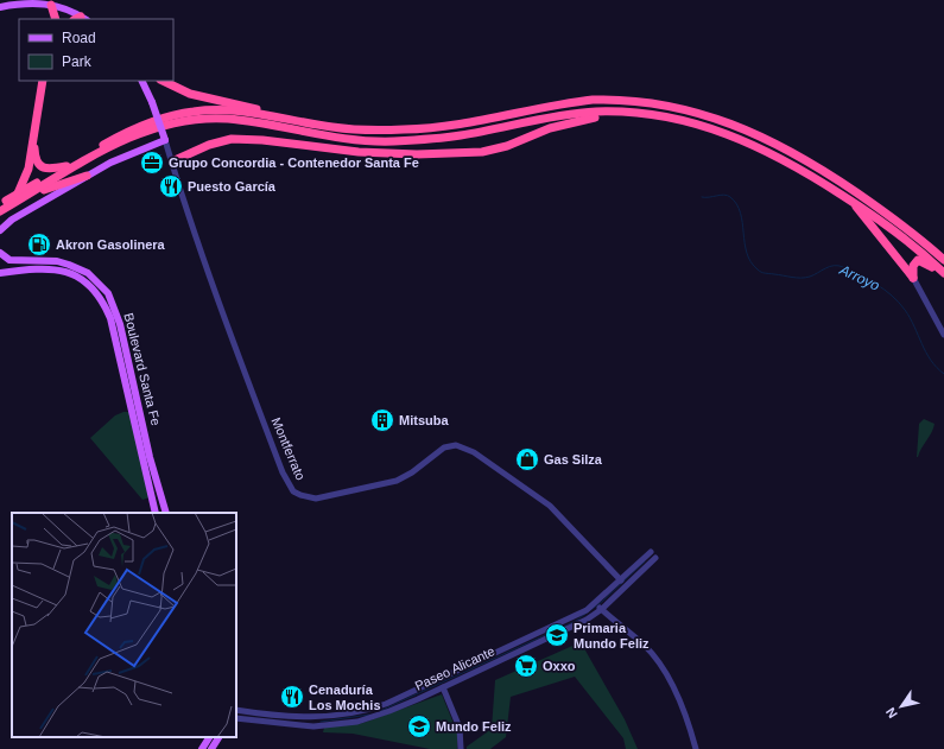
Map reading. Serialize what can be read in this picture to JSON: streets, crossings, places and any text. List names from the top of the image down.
{
  "streets": {
    "main road": ["Boulevard Santa Fe"],
    "street": ["Montferrato", "Paseo Alicante"]
  },
  "crossings": [
    ["Montferrato", "Paseo Alicante"]
  ],
  "water": ["Arroyo"],
  "places": {
    "office": ["Grupo Concordia - Contenedor Santa Fe"],
    "restaurant": ["Puesto García", "Cenaduría Los Mochis"],
    "fuel station": ["Akron Gasolinera"],
    "building": ["Mitsuba"],
    "shop": ["Gas Silza"],
    "school or university": ["Primaria Mundo Feliz", "Mundo Feliz"],
    "supermarket": ["Oxxo"]
  },
  "legend": ["Road", "Park"],
  "north": "bottom left"
}
